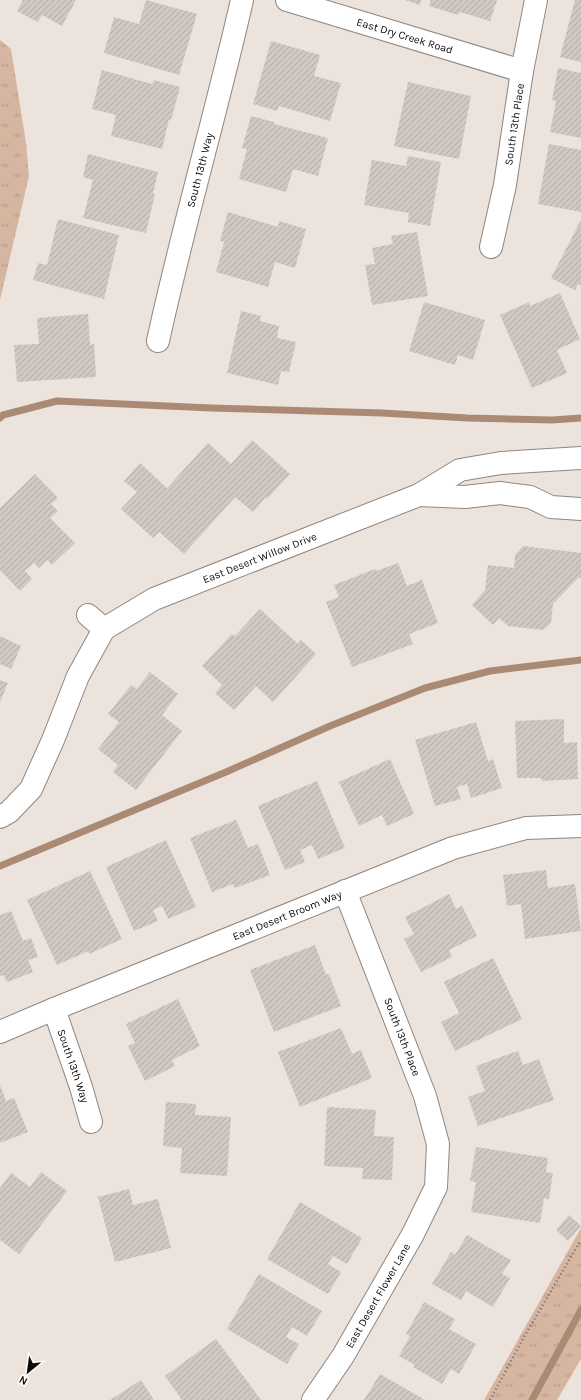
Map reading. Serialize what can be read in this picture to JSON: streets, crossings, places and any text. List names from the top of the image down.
{
  "streets": {
    "street": [
      "East Dry Creek Road",
      "South 13th Place",
      "South 13th Way",
      "East Desert Willow Drive",
      "East Desert Broom Way",
      "East Desert Flower Lane"
    ]
  },
  "crossings": [
    ["East Dry Creek Road", "South 13th Place"],
    ["South 13th Place", "East Desert Broom Way"],
    ["South 13th Place", "East Desert Flower Lane"],
    ["South 13th Way", "East Desert Broom Way"]
  ],
  "north": "bottom left"
}
